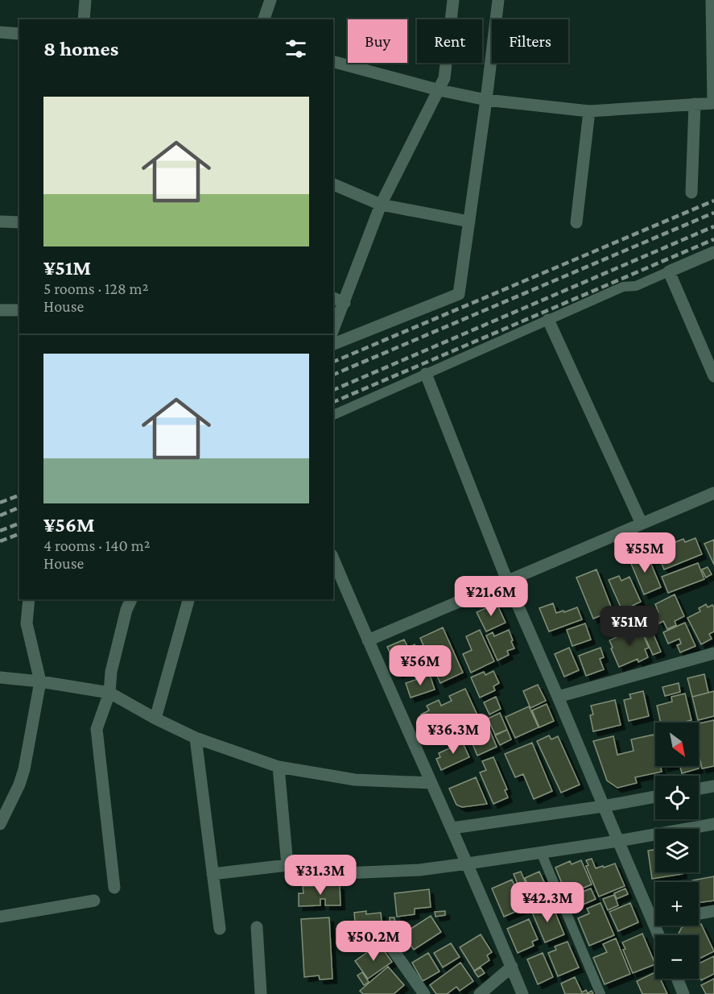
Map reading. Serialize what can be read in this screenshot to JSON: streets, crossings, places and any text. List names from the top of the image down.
{
  "north": "bottom right",
  "page": {
    "chip": ["Buy", "Rent", "Filters"],
    "heading": "8 homes",
    "list": [
      {
        "name": "¥51M",
        "note": "5 rooms · 128 m² · House"
      },
      {
        "name": "¥56M",
        "note": "4 rooms · 140 m² · House"
      }
    ],
    "price": [
      "¥55M",
      "¥21.6M",
      "¥51M",
      "¥56M",
      "¥36.3M",
      "¥31.3M",
      "¥42.3M",
      "¥50.2M"
    ],
    "map_buttons": ["+", "−"]
  }
}
